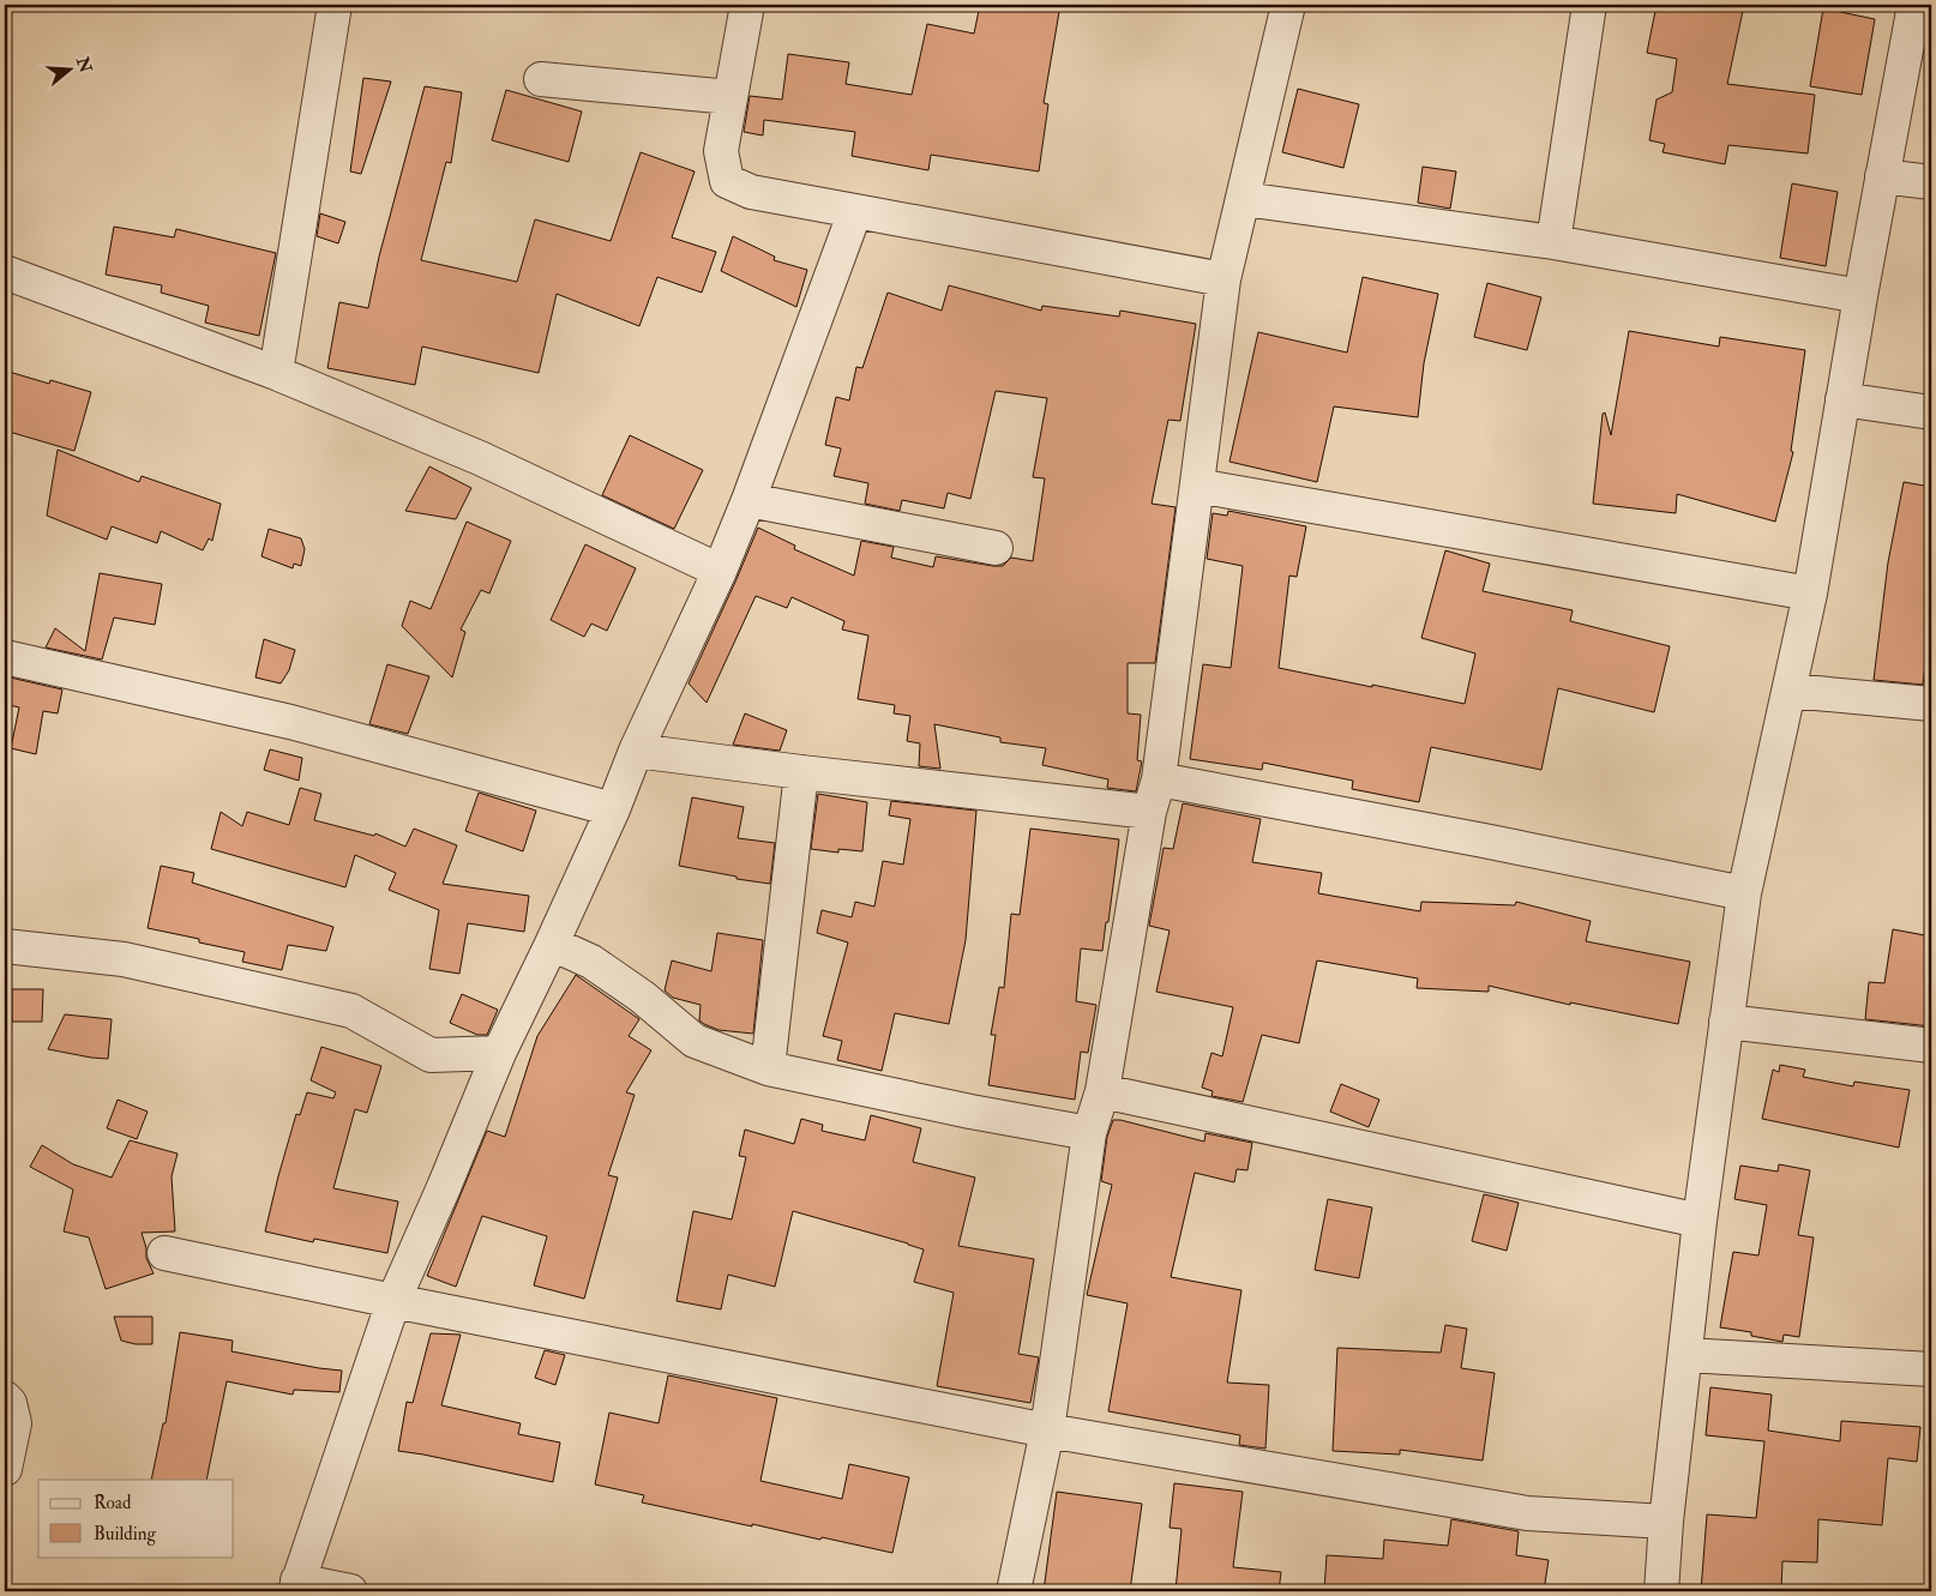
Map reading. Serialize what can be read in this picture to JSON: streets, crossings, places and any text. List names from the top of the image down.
{
  "legend": ["Road", "Building"],
  "north": "right"
}
